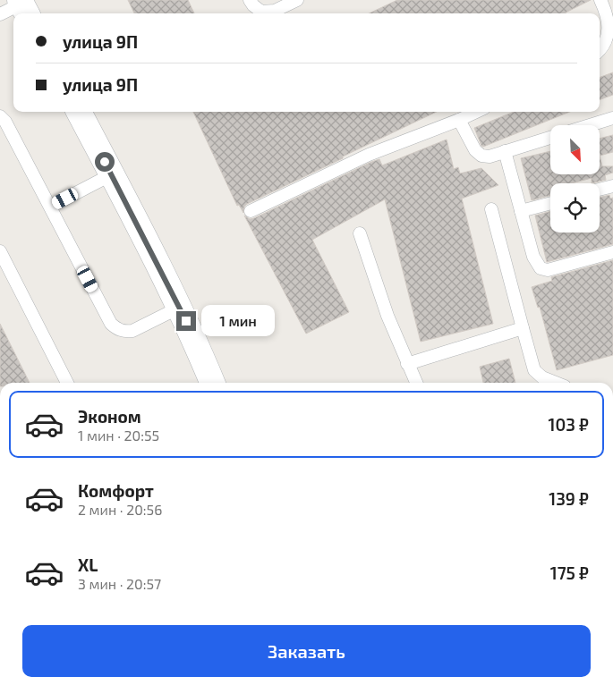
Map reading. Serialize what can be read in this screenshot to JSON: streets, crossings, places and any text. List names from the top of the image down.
{
  "north": "bottom right",
  "page": {
    "banner": ["улица 9П", "улица 9П"],
    "bubble": "1 мин",
    "list": [
      {
        "name": "Эконом",
        "note": "1 мин · 20:55",
        "value": "103 ₽"
      },
      {
        "name": "Комфорт",
        "note": "2 мин · 20:56",
        "value": "139 ₽"
      },
      {
        "name": "XL",
        "note": "3 мин · 20:57",
        "value": "175 ₽"
      }
    ],
    "buttons": "Заказать"
  }
}
